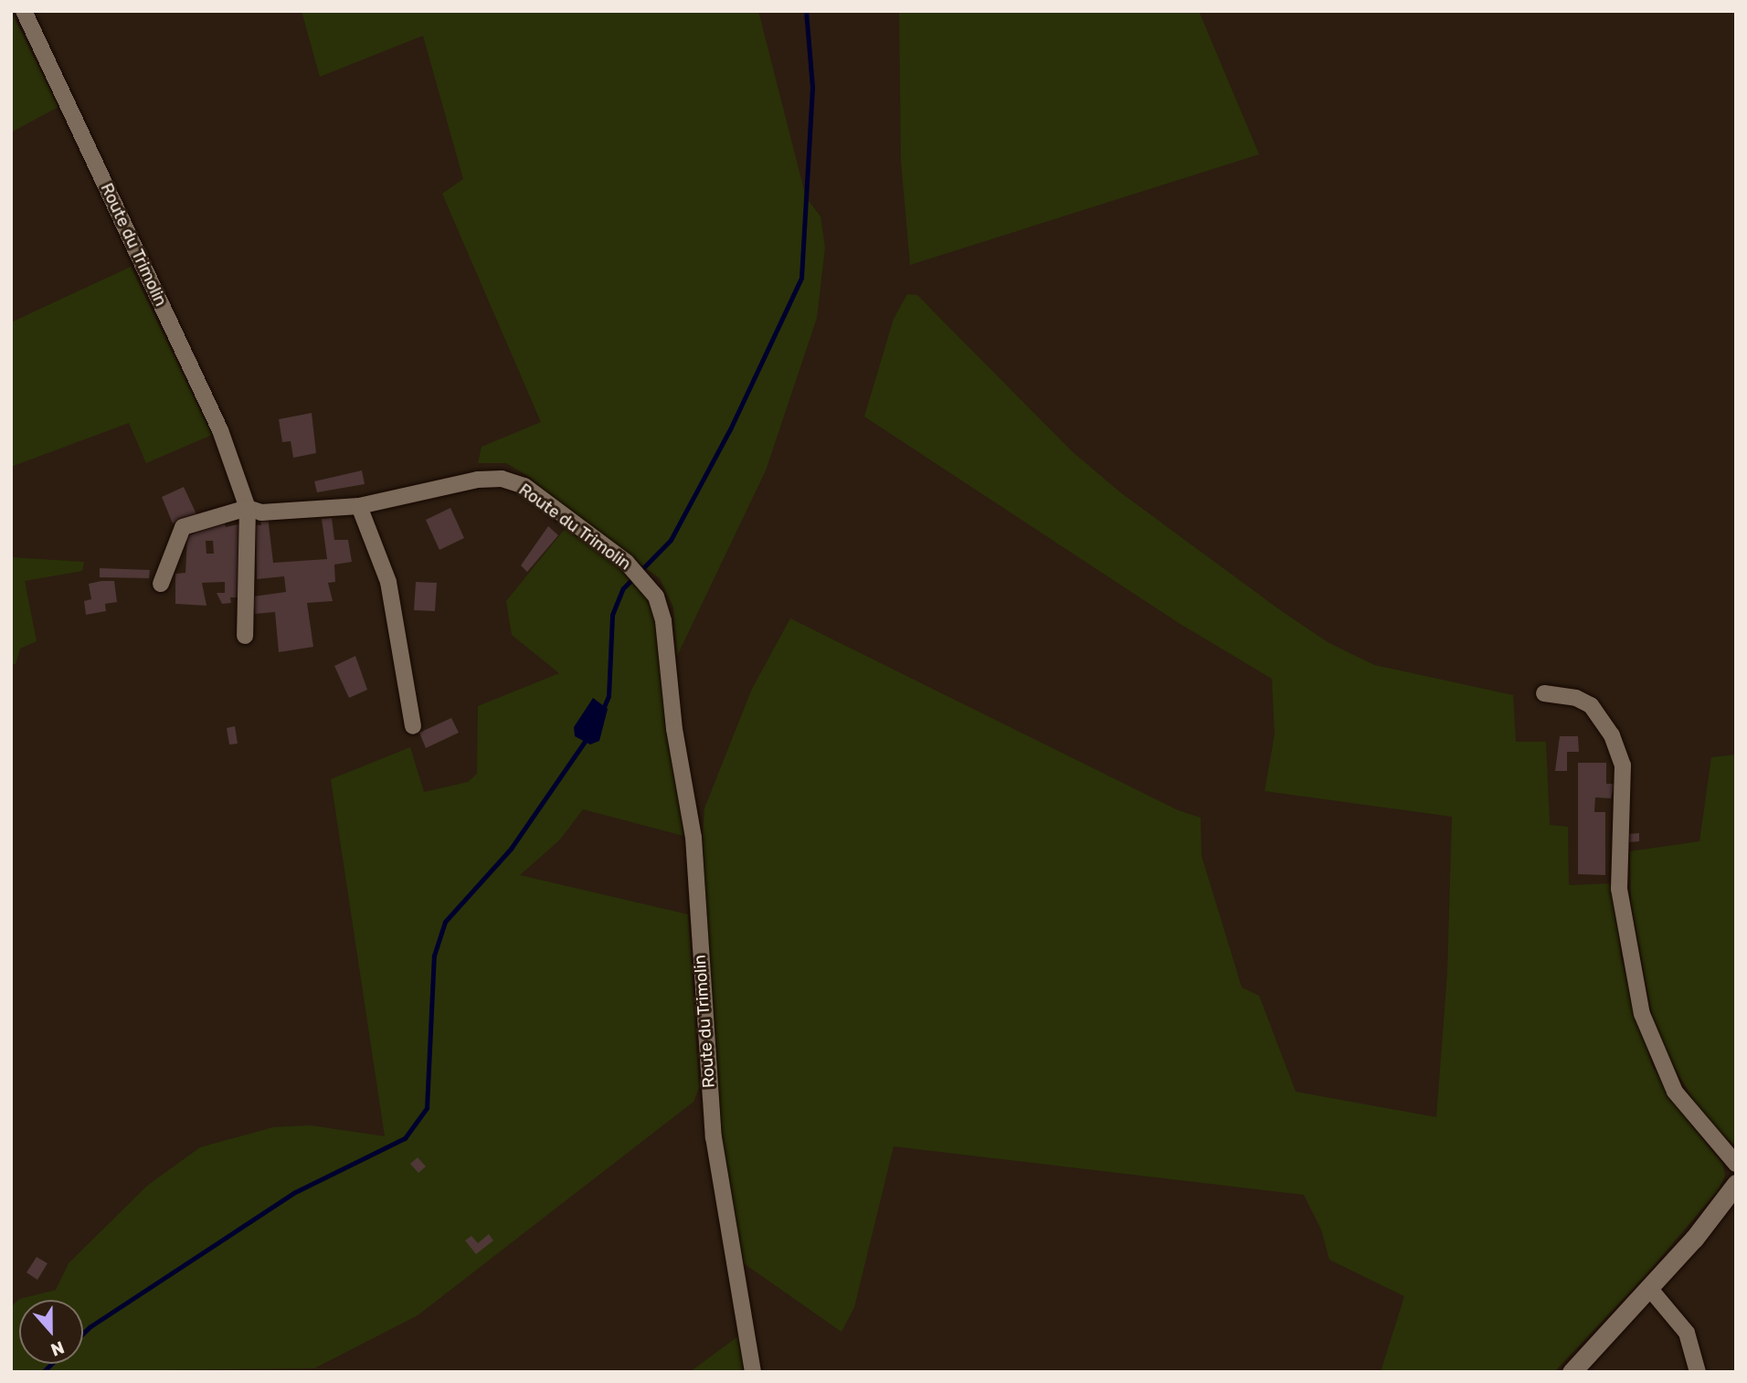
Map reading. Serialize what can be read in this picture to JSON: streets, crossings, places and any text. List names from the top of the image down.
{
  "streets": {
    "street": ["Route du Trimolin"]
  },
  "north": "bottom"
}
